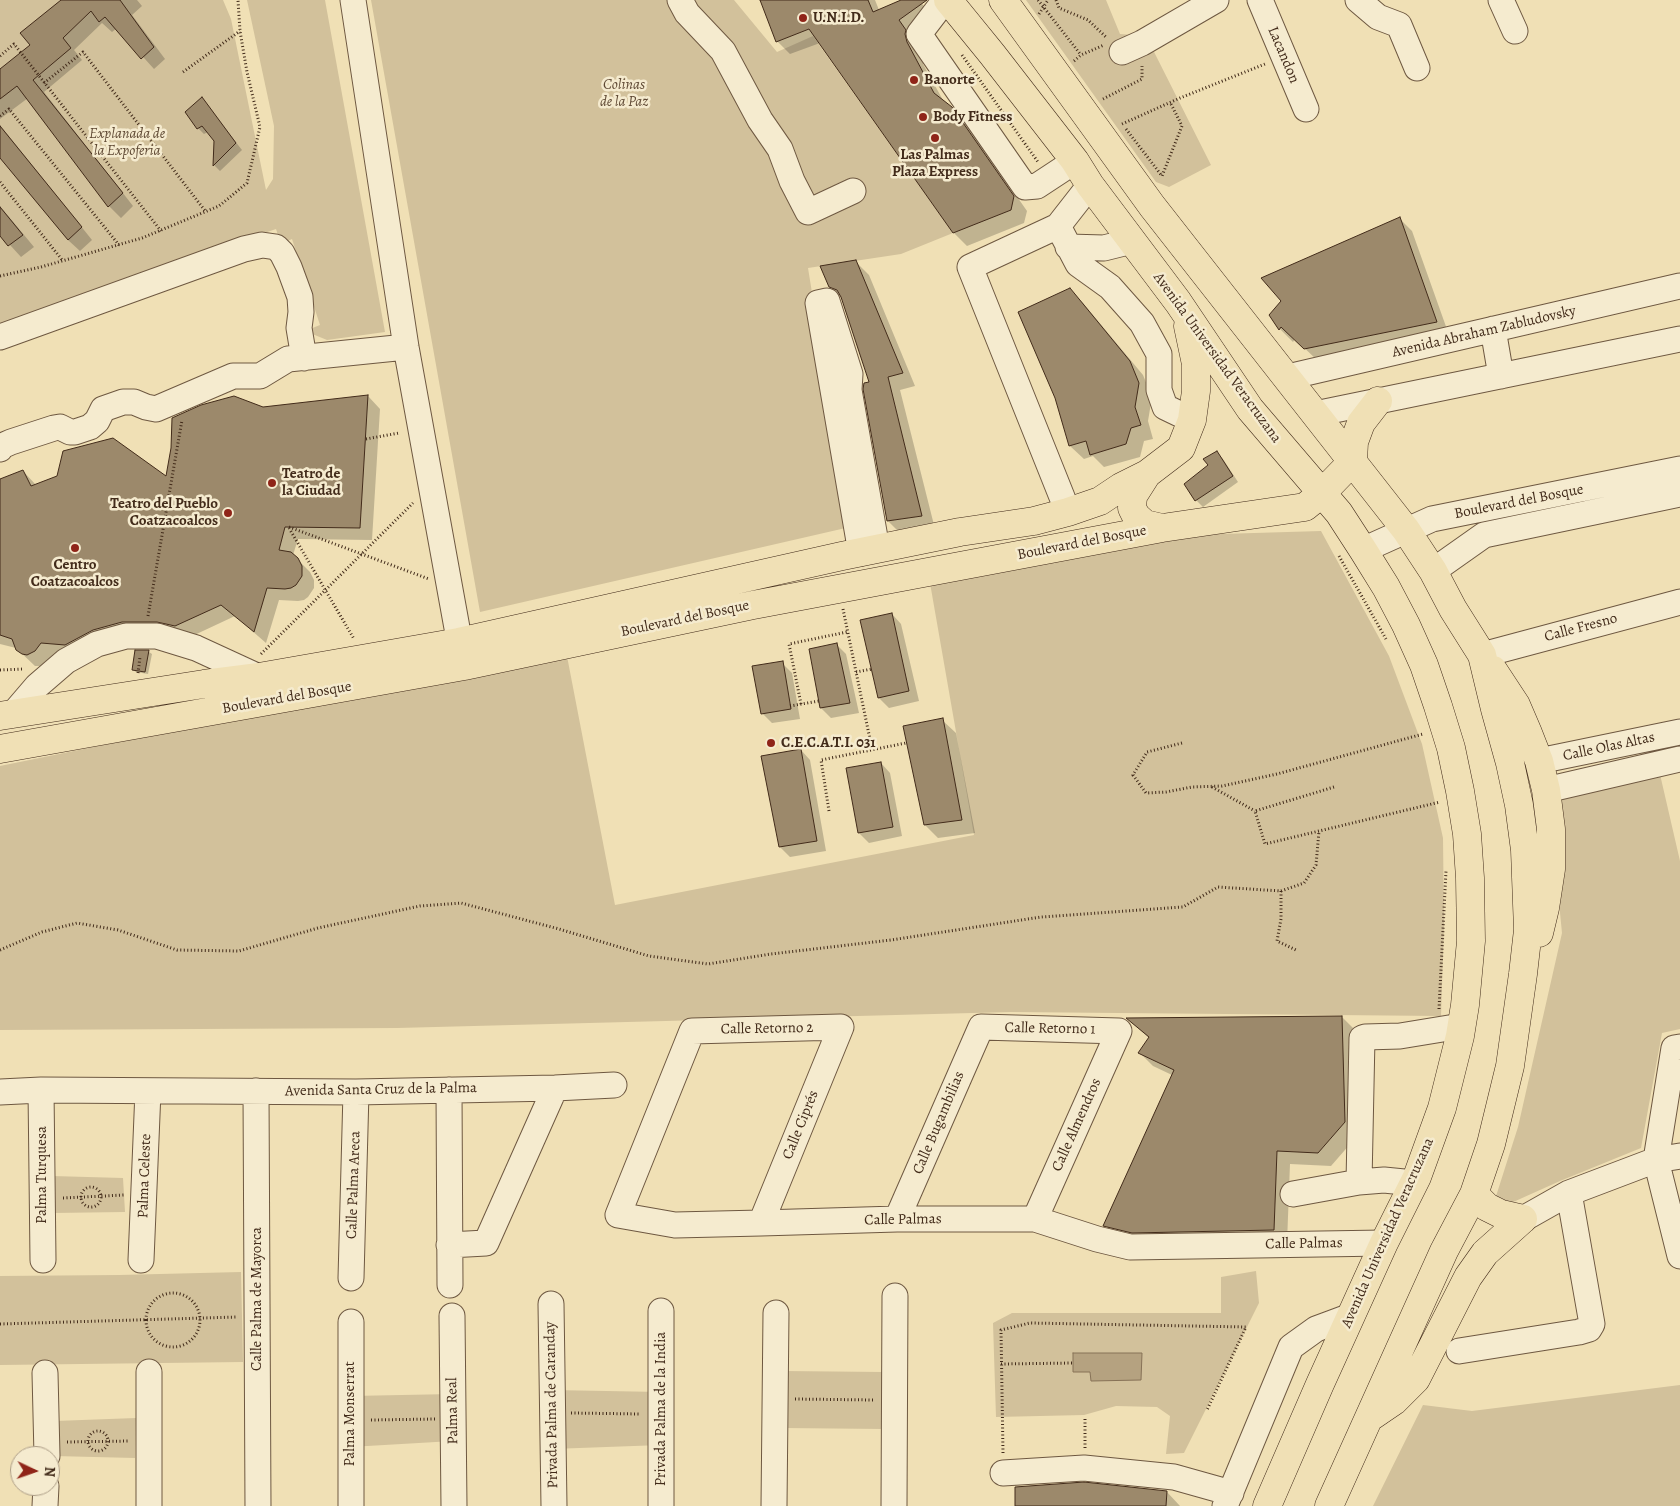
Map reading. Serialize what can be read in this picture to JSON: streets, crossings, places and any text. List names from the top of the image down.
{
  "streets": {
    "main road": ["Avenida Universidad Veracruzana", "Boulevard del Bosque"],
    "street": [
      "Lacandon",
      "Avenida Abraham Zabludovsky",
      "Calle Fresno",
      "Calle Olas Altas",
      "Calle Retorno 2",
      "Calle Retorno 1",
      "Avenida Santa Cruz de la Palma",
      "Calle Bugambilias",
      "Calle Ciprés",
      "Calle Almendros",
      "Palma Turquesa",
      "Palma Celeste",
      "Calle Palma Areca",
      "Calle Palmas",
      "Calle Palma de Mayorca",
      "Privada Palma de Caranday",
      "Privada Palma de la India",
      "Palma Real",
      "Palma Monserrat"
    ]
  },
  "crossings": [
    ["Avenida Universidad Veracruzana", "Boulevard del Bosque"],
    ["Avenida Universidad Veracruzana", "Calle Palmas"],
    ["Calle Retorno 2", "Calle Ciprés"],
    ["Calle Retorno 2", "Calle Palmas"],
    ["Calle Retorno 1", "Calle Bugambilias"],
    ["Calle Retorno 1", "Calle Almendros"],
    ["Avenida Santa Cruz de la Palma", "Palma Turquesa"],
    ["Avenida Santa Cruz de la Palma", "Palma Celeste"],
    ["Avenida Santa Cruz de la Palma", "Calle Palma Areca"],
    ["Avenida Santa Cruz de la Palma", "Calle Palma de Mayorca"],
    ["Calle Bugambilias", "Calle Palmas"],
    ["Calle Ciprés", "Calle Palmas"],
    ["Calle Almendros", "Calle Palmas"]
  ],
  "parks": ["Colinas de la Paz", "Explanada de la Expoferia"],
  "places": [
    "U.N.I.D.",
    "Banorte",
    "Body Fitness",
    "Las Palmas Plaza Express",
    "Teatro de la Ciudad",
    "Teatro del Pueblo Coatzacoalcos",
    "Centro Coatzacoalcos",
    "C.E.C.A.T.I. 031"
  ],
  "north": "right"
}
